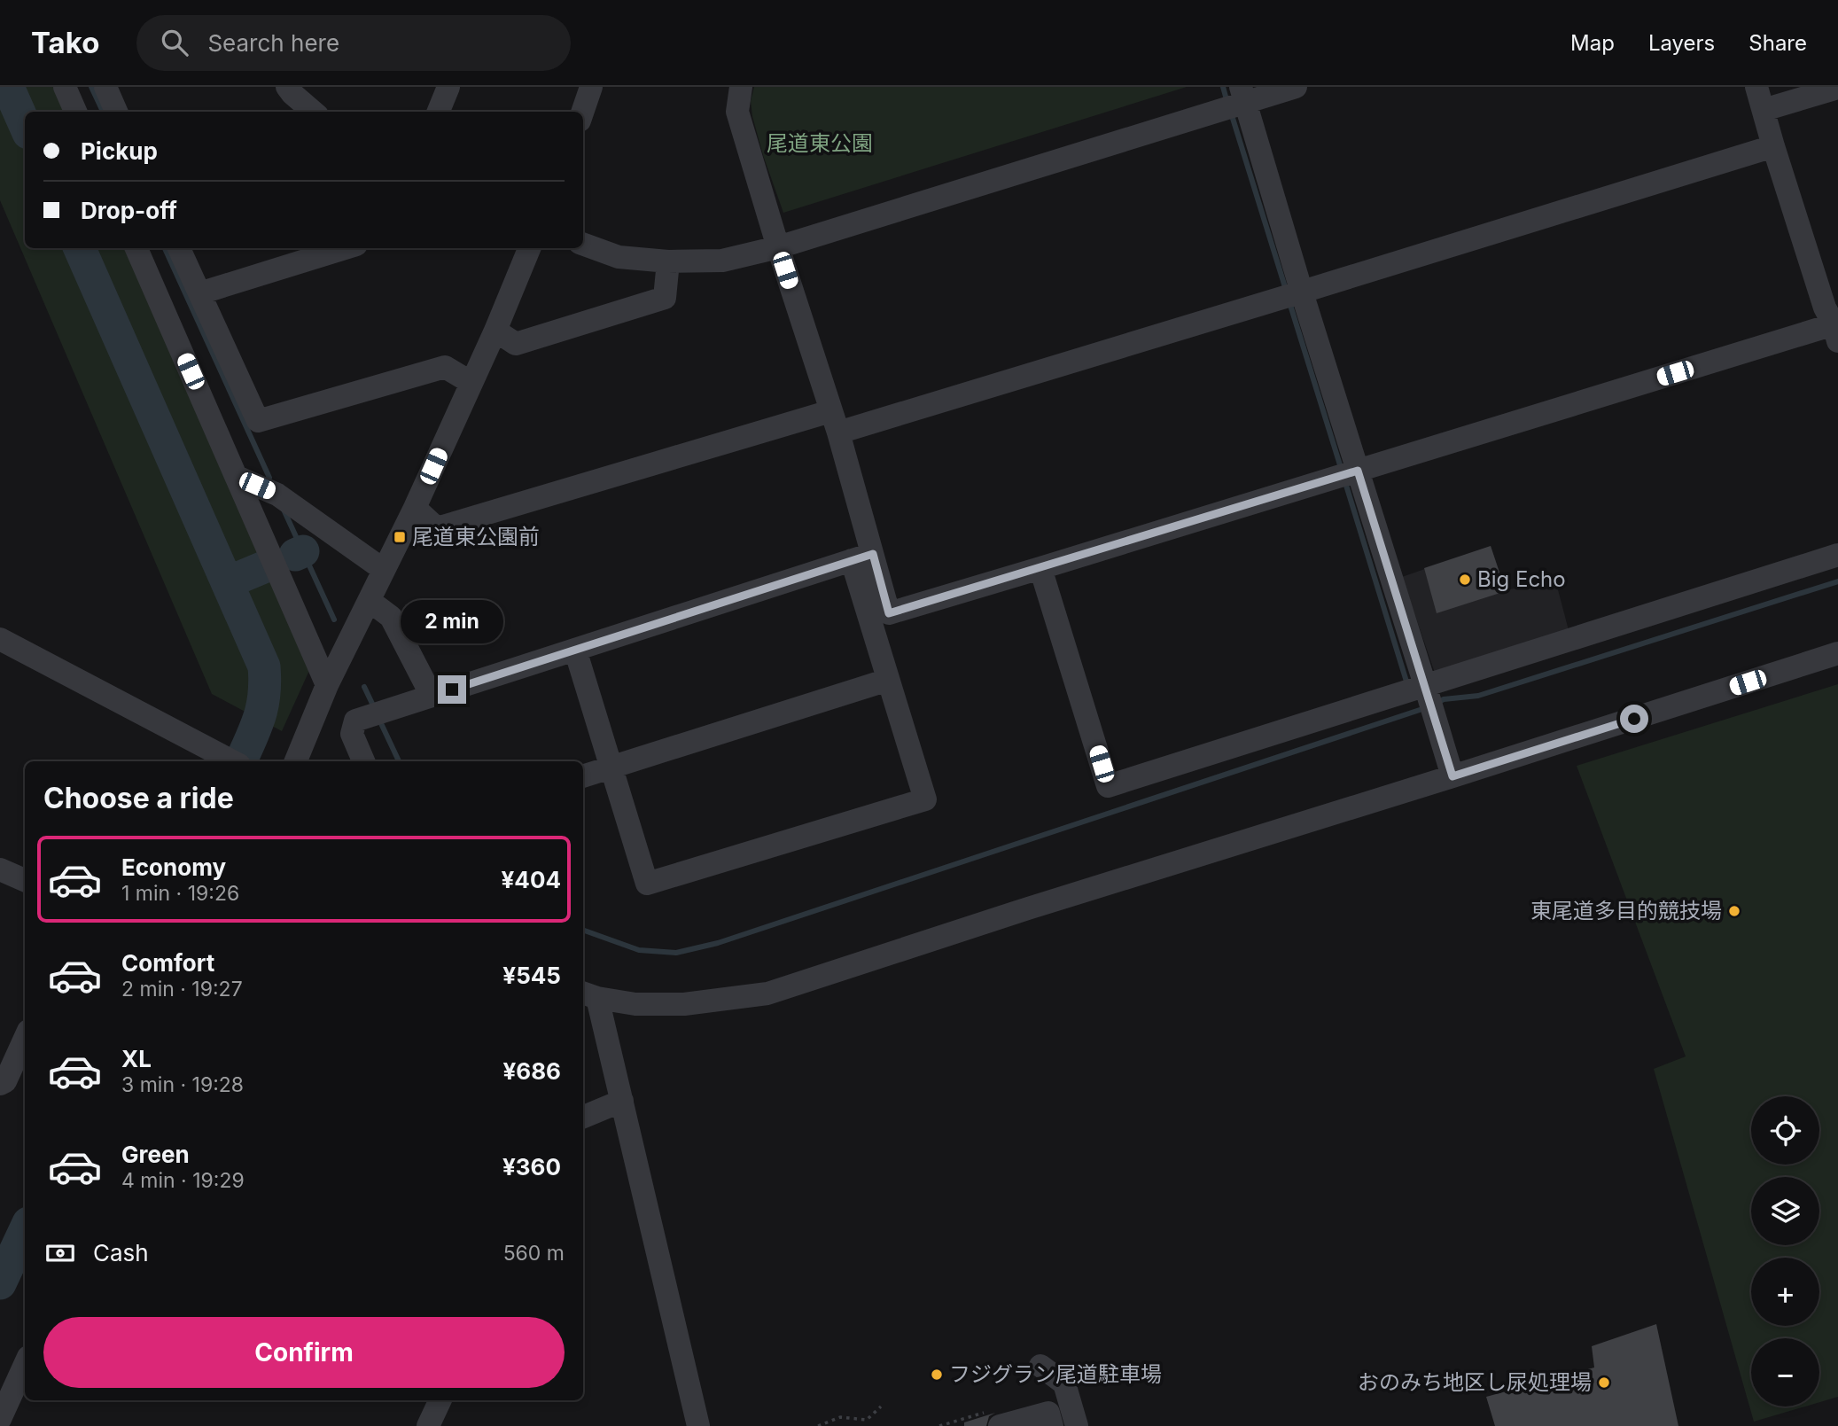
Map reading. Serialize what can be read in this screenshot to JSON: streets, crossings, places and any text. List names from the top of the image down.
{
  "parks": ["尾道東公園"],
  "places": {
    "transit": ["尾道東公園前"],
    "other": [
      "Big Echo",
      "東尾道多目的競技場",
      "フジグラン尾道駐車場",
      "おのみち地区し尿処理場"
    ]
  },
  "page": {
    "header": "Tako",
    "search": "Search here",
    "nav": ["Map", "Layers", "Share"],
    "banner": ["Pickup", "Drop-off"],
    "bubble": "2 min",
    "heading": "Choose a ride",
    "list": [
      {
        "name": "Economy",
        "note": "1 min · 19:26",
        "value": "¥404"
      },
      {
        "name": "Comfort",
        "note": "2 min · 19:27",
        "value": "¥545"
      },
      {
        "name": "XL",
        "note": "3 min · 19:28",
        "value": "¥686"
      },
      {
        "name": "Green",
        "note": "4 min · 19:29",
        "value": "¥360"
      }
    ],
    "map_buttons": ["+", "−"],
    "pay": ["Cash", "560 m"],
    "buttons": "Confirm"
  }
}
